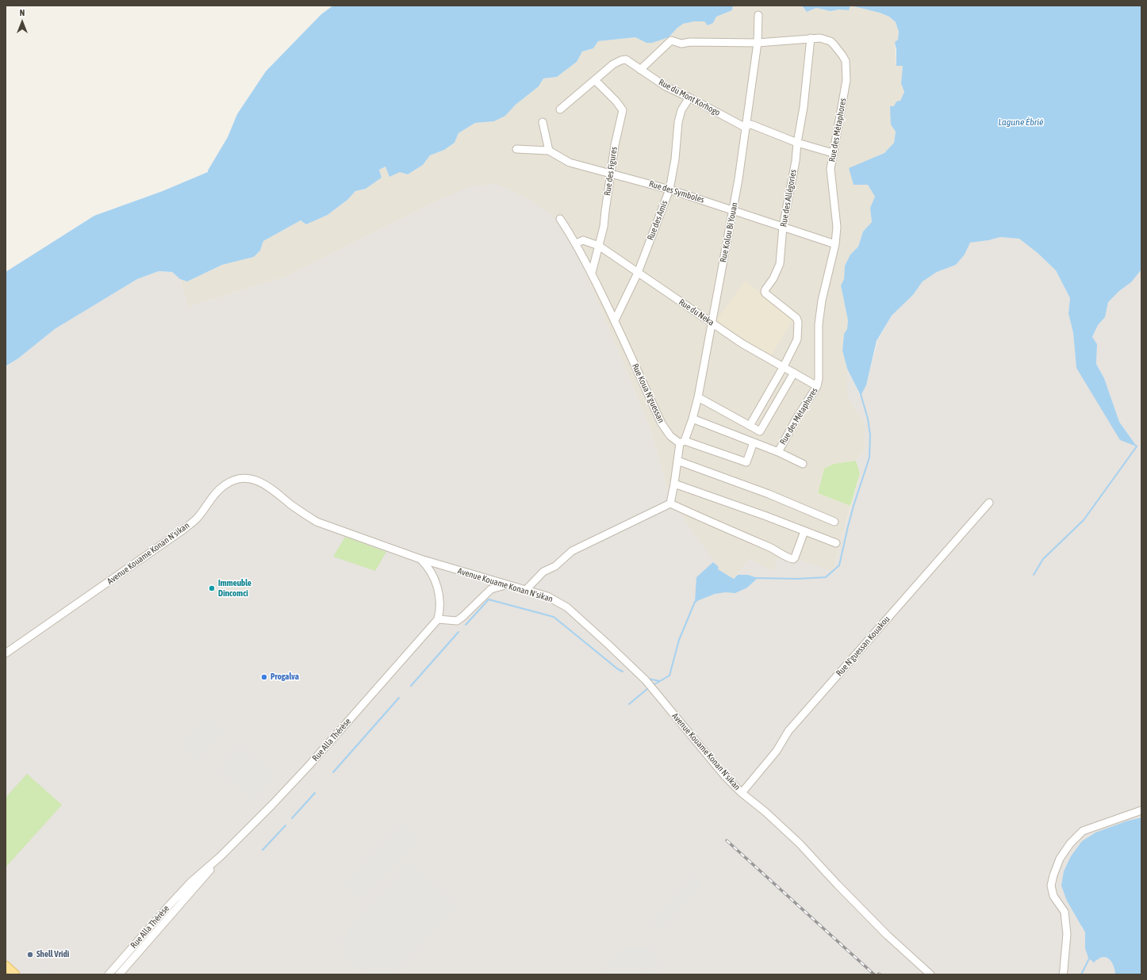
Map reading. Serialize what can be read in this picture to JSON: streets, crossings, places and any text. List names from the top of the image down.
{
  "streets": {
    "street": [
      "Rue du Mont Korhogo",
      "Rue des Métaphores",
      "Rue des Figures",
      "Rue des Symboles",
      "Rue des Allégories",
      "Rue des Amis",
      "Rue Kolou Bi Youan",
      "Rue du Neka",
      "Rue Koua N'guessan",
      "Avenue Kouame Konan N'sikan",
      "Rue N'guessan Kouakou",
      "Rue Alla Thérèse"
    ]
  },
  "crossings": [
    ["Rue du Mont Korhogo", "Rue des Métaphores"],
    ["Rue du Mont Korhogo", "Rue des Figures"],
    ["Rue du Mont Korhogo", "Rue des Allégories"],
    ["Rue du Mont Korhogo", "Rue des Amis"],
    ["Rue du Mont Korhogo", "Rue Kolou Bi Youan"],
    ["Rue des Métaphores", "Rue des Symboles"],
    ["Rue des Métaphores", "Rue des Allégories"],
    ["Rue des Métaphores", "Rue Kolou Bi Youan"],
    ["Rue des Métaphores", "Rue du Neka"],
    ["Rue des Figures", "Rue des Symboles"],
    ["Rue des Figures", "Rue du Neka"],
    ["Rue des Figures", "Rue Koua N'guessan"],
    ["Rue des Symboles", "Rue des Allégories"],
    ["Rue des Symboles", "Rue des Amis"],
    ["Rue des Symboles", "Rue Kolou Bi Youan"],
    ["Rue des Allégories", "Rue du Neka"],
    ["Rue des Amis", "Rue du Neka"],
    ["Rue des Amis", "Rue Koua N'guessan"],
    ["Rue Kolou Bi Youan", "Rue du Neka"],
    ["Rue Kolou Bi Youan", "Rue Koua N'guessan"],
    ["Rue du Neka", "Rue Koua N'guessan"],
    ["Avenue Kouame Konan N'sikan", "Rue N'guessan Kouakou"]
  ],
  "water": ["Lagune Ébrié"],
  "places": ["Immeuble Dincomci", "Progalva", "Shell Vridi"],
  "north": "top"
}
